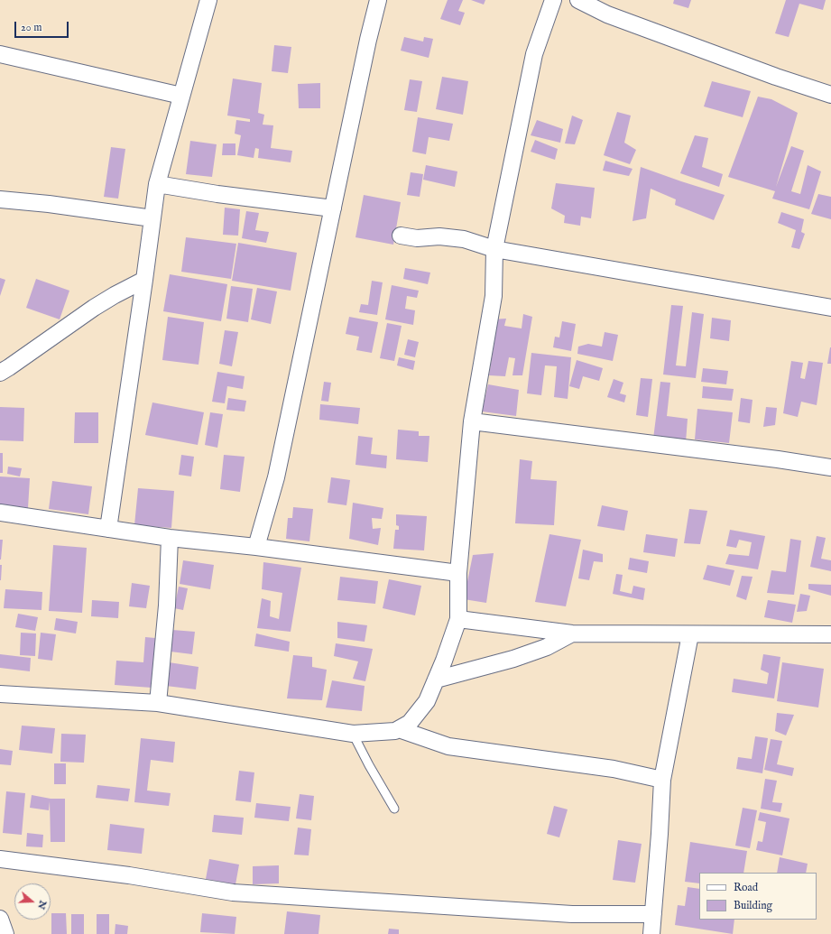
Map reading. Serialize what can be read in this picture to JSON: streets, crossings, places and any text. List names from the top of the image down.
{
  "legend": ["Road", "Building"],
  "scale_bar": "20 m",
  "north": "right"
}
